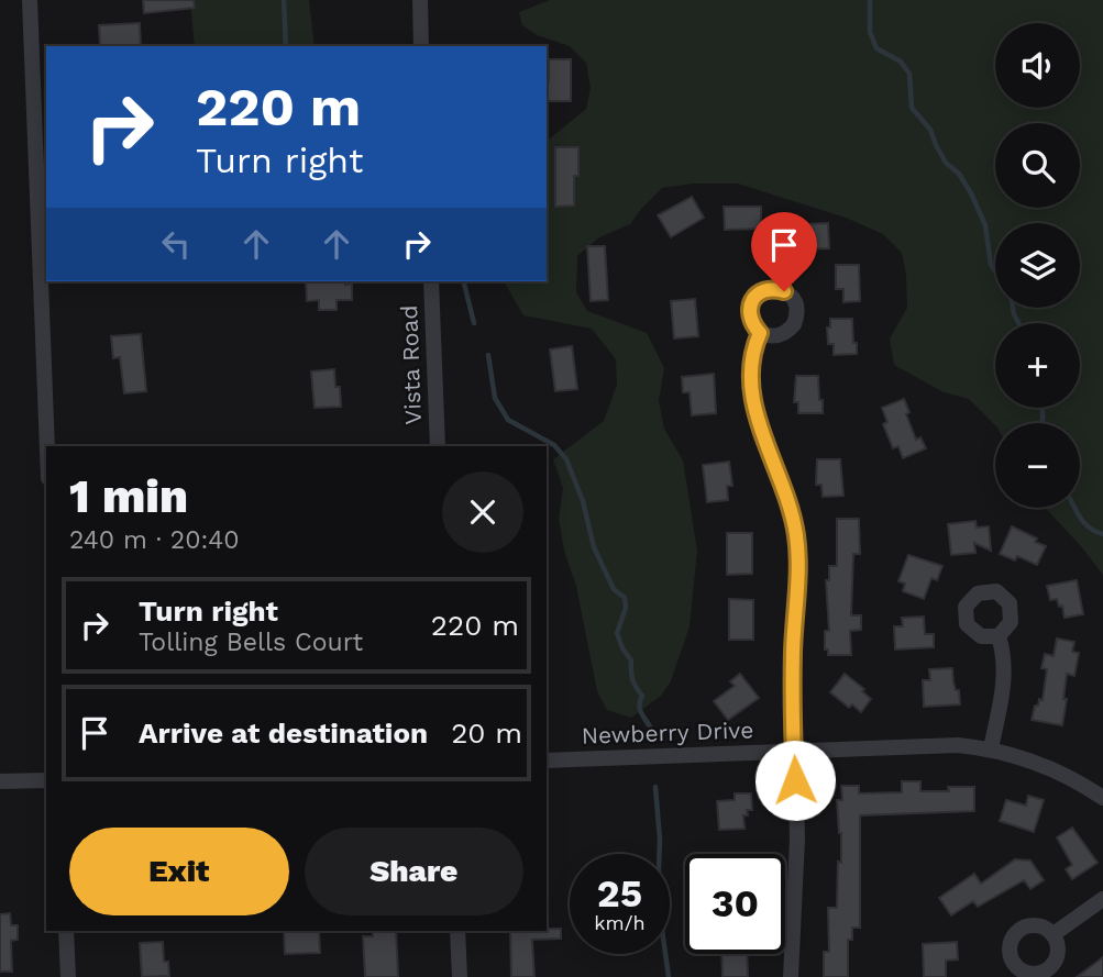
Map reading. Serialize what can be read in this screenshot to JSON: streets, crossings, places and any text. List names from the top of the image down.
{
  "streets": {
    "street": ["Vista Road", "Newberry Drive"]
  },
  "page": {
    "map_buttons": ["+", "−"],
    "turn": ["220 m", "Turn right"],
    "heading": ["1 min", "240 m · 20:40"],
    "list": [
      {
        "name": "Turn right",
        "note": "Tolling Bells Court",
        "value": "220 m"
      },
      {
        "name": "Arrive at destination",
        "value": "20 m"
      }
    ],
    "buttons": ["Exit", "Share"],
    "speed": "25 km/h",
    "limit": "30"
  }
}
